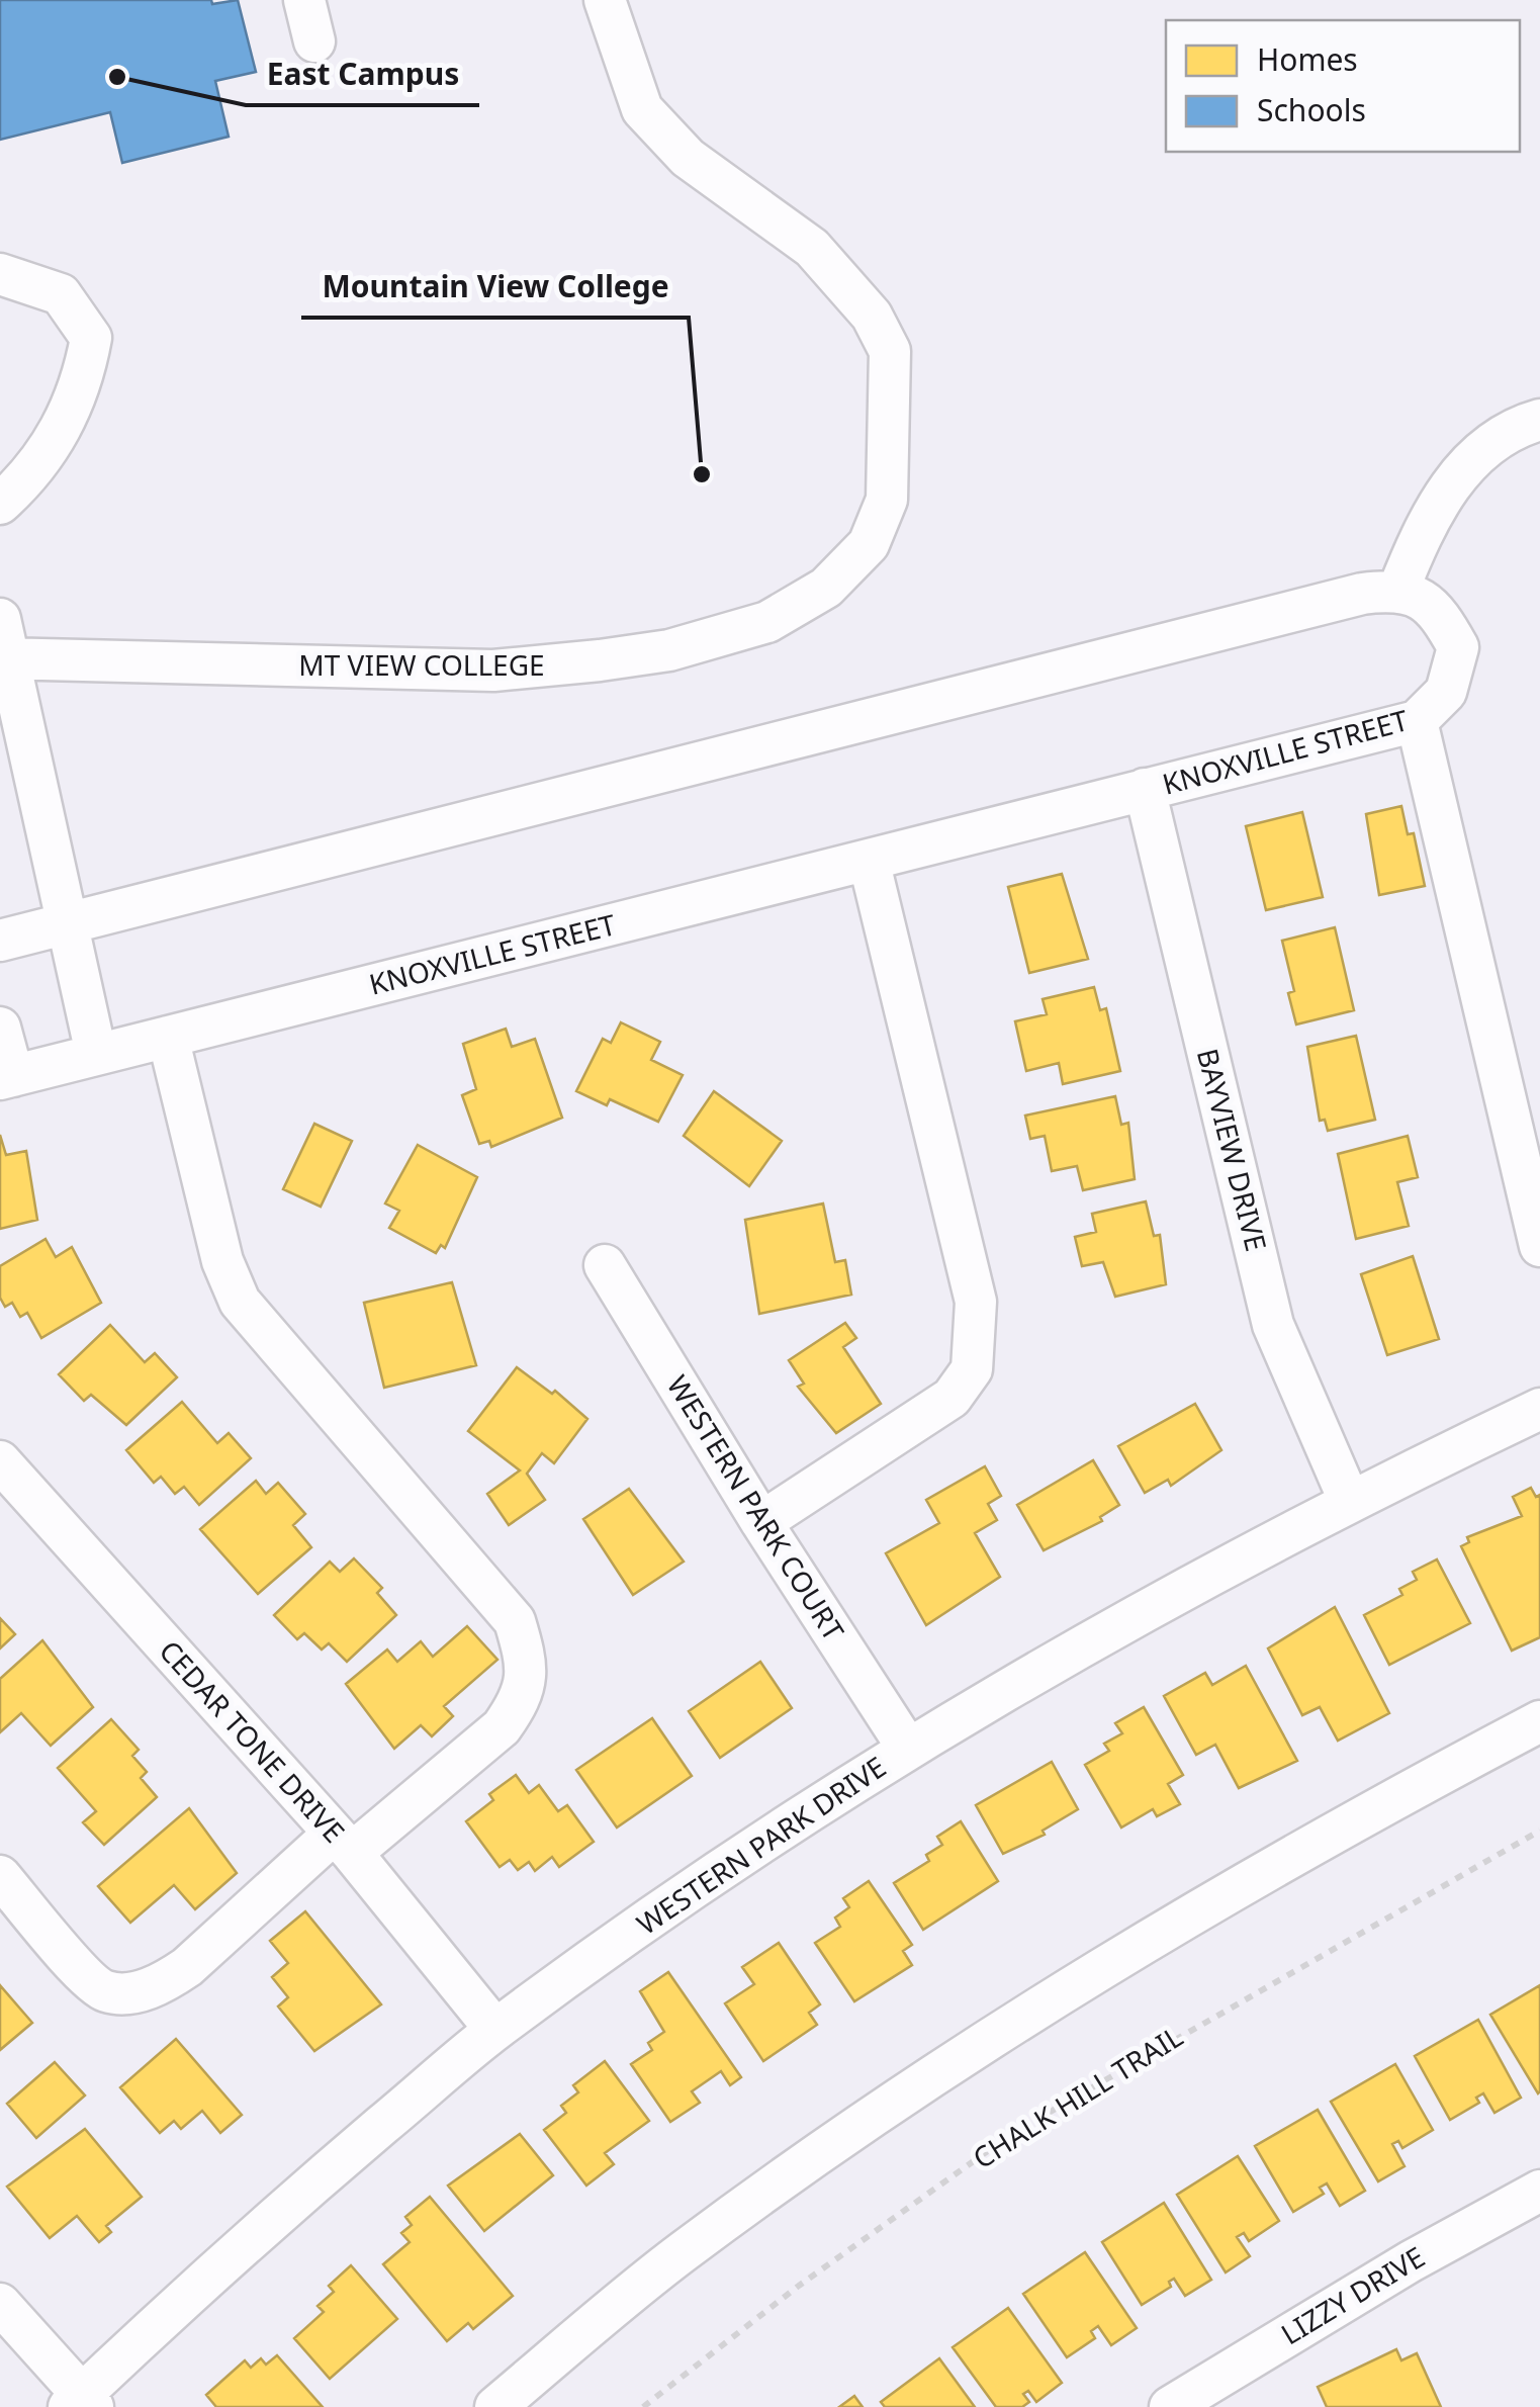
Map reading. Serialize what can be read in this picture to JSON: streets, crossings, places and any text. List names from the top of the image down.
{
  "streets": {
    "street": [
      "MT VIEW COLLEGE",
      "KNOXVILLE STREET",
      "BAYVIEW DRIVE",
      "WESTERN PARK COURT",
      "CEDAR TONE DRIVE",
      "WESTERN PARK DRIVE",
      "LIZZY DRIVE"
    ],
    "path": ["CHALK HILL TRAIL"]
  },
  "crossings": [
    ["MT VIEW COLLEGE", "KNOXVILLE STREET"],
    ["KNOXVILLE STREET", "BAYVIEW DRIVE"],
    ["BAYVIEW DRIVE", "WESTERN PARK DRIVE"],
    ["WESTERN PARK COURT", "WESTERN PARK DRIVE"],
    ["CEDAR TONE DRIVE", "WESTERN PARK DRIVE"]
  ],
  "places": ["East Campus", "Mountain View College"],
  "legend": ["Homes", "Schools"]
}
